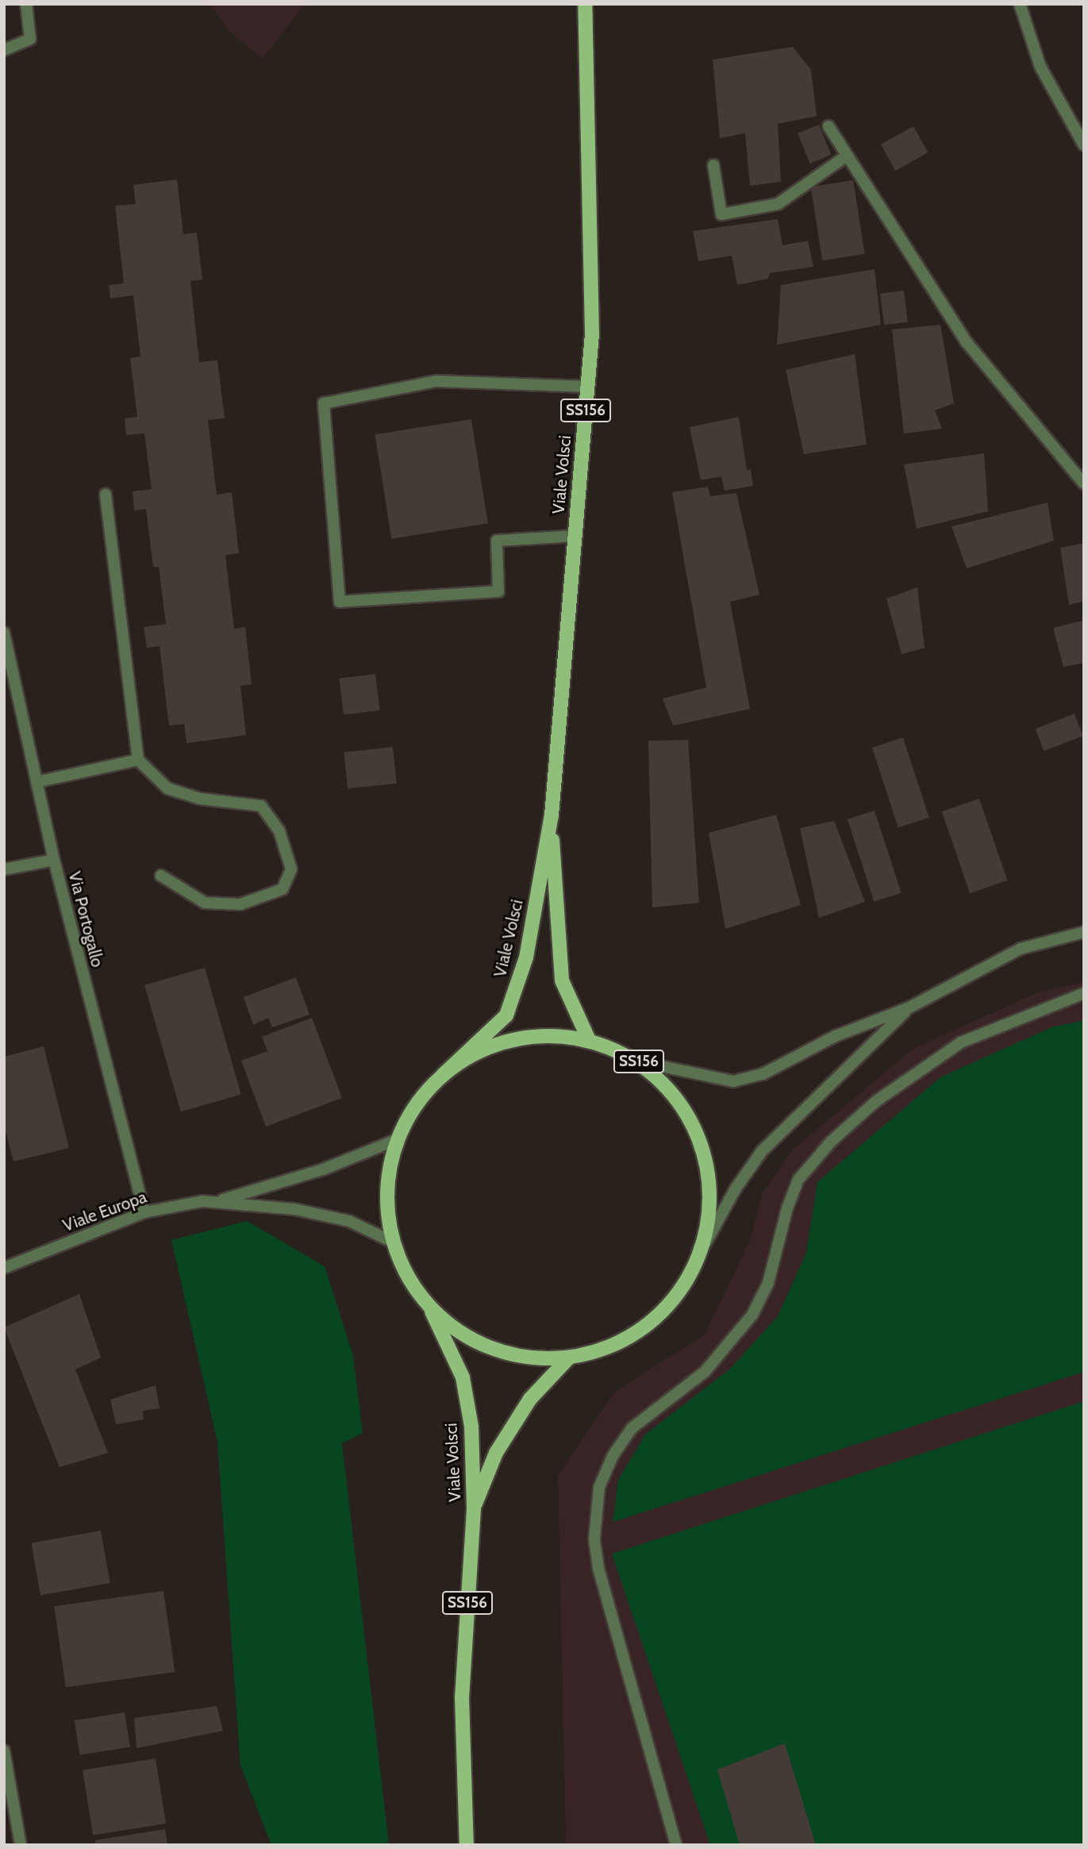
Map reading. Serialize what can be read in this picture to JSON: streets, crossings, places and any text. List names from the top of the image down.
{
  "streets": {
    "main road": ["SS156", "Viale Volsci"],
    "street": ["Via Portogallo", "Viale Europa"]
  },
  "crossings": [
    ["SS156", "Viale Volsci"],
    ["Via Portogallo", "Viale Europa"]
  ]
}
